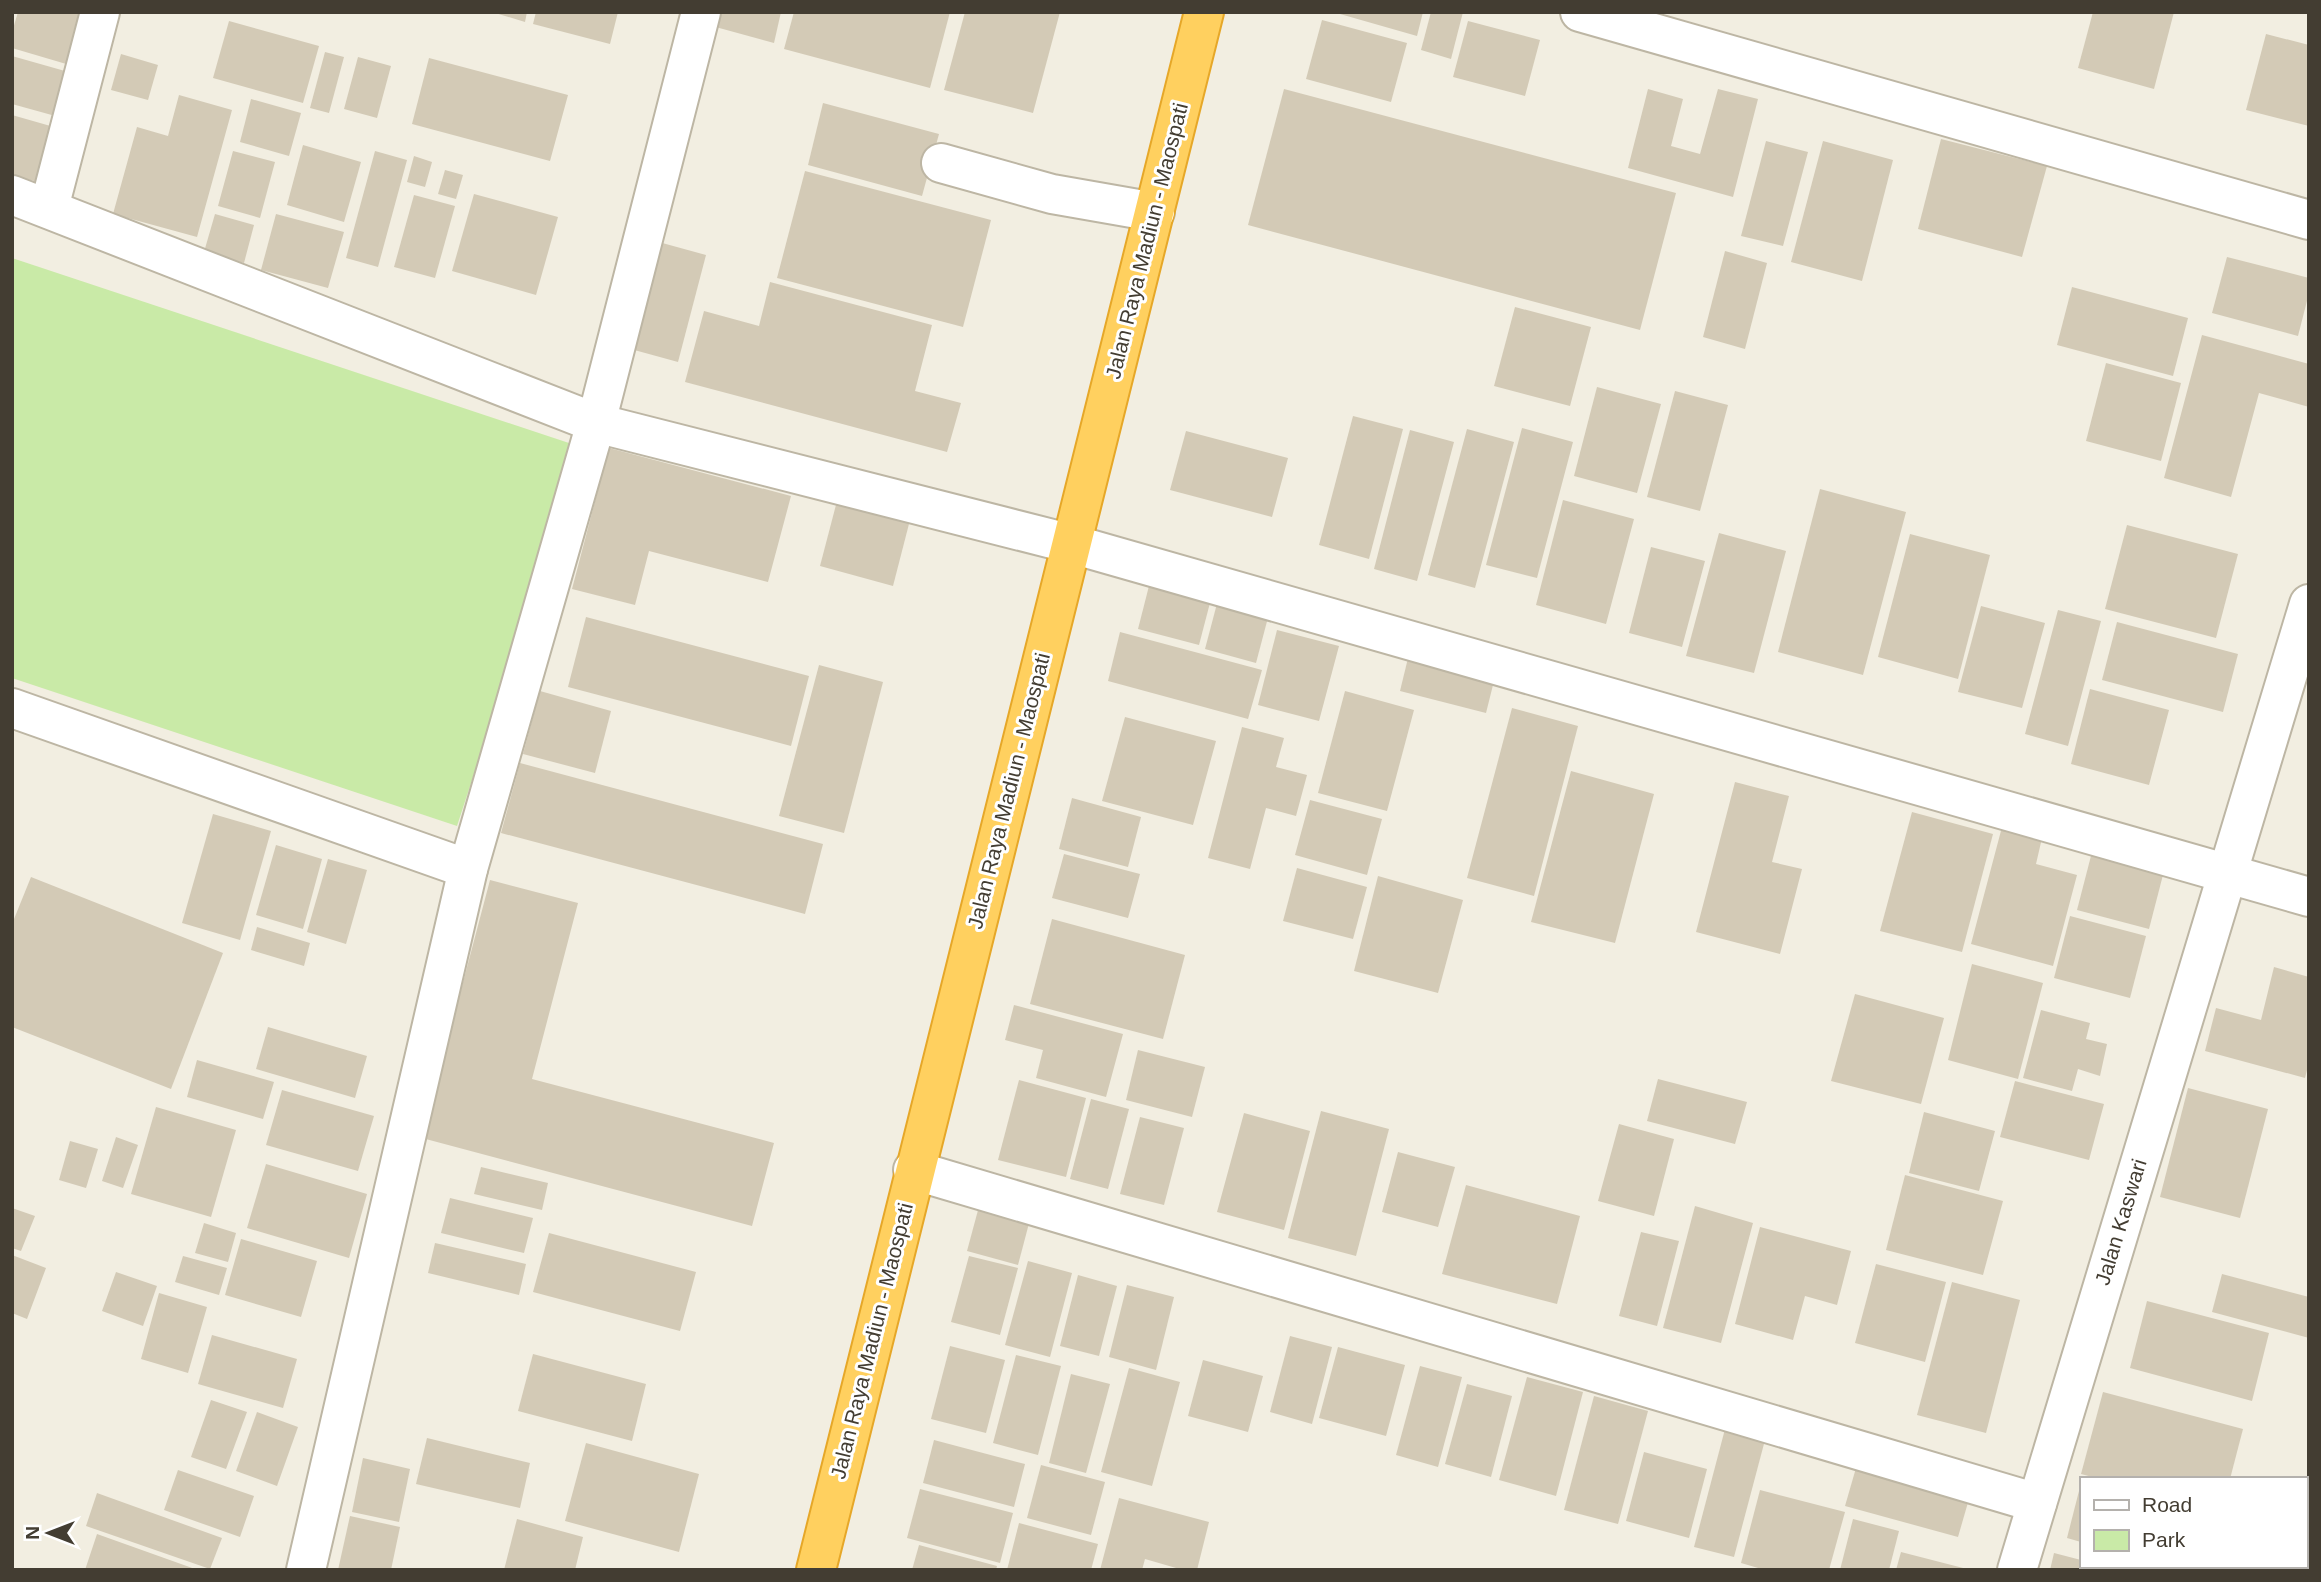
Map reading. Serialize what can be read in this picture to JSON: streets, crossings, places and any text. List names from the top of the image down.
{
  "streets": {
    "highway": ["Jalan Raya Madiun - Maospati"],
    "street": ["Jalan Kaswari"]
  },
  "legend": ["Road", "Park"],
  "north": "left"
}
